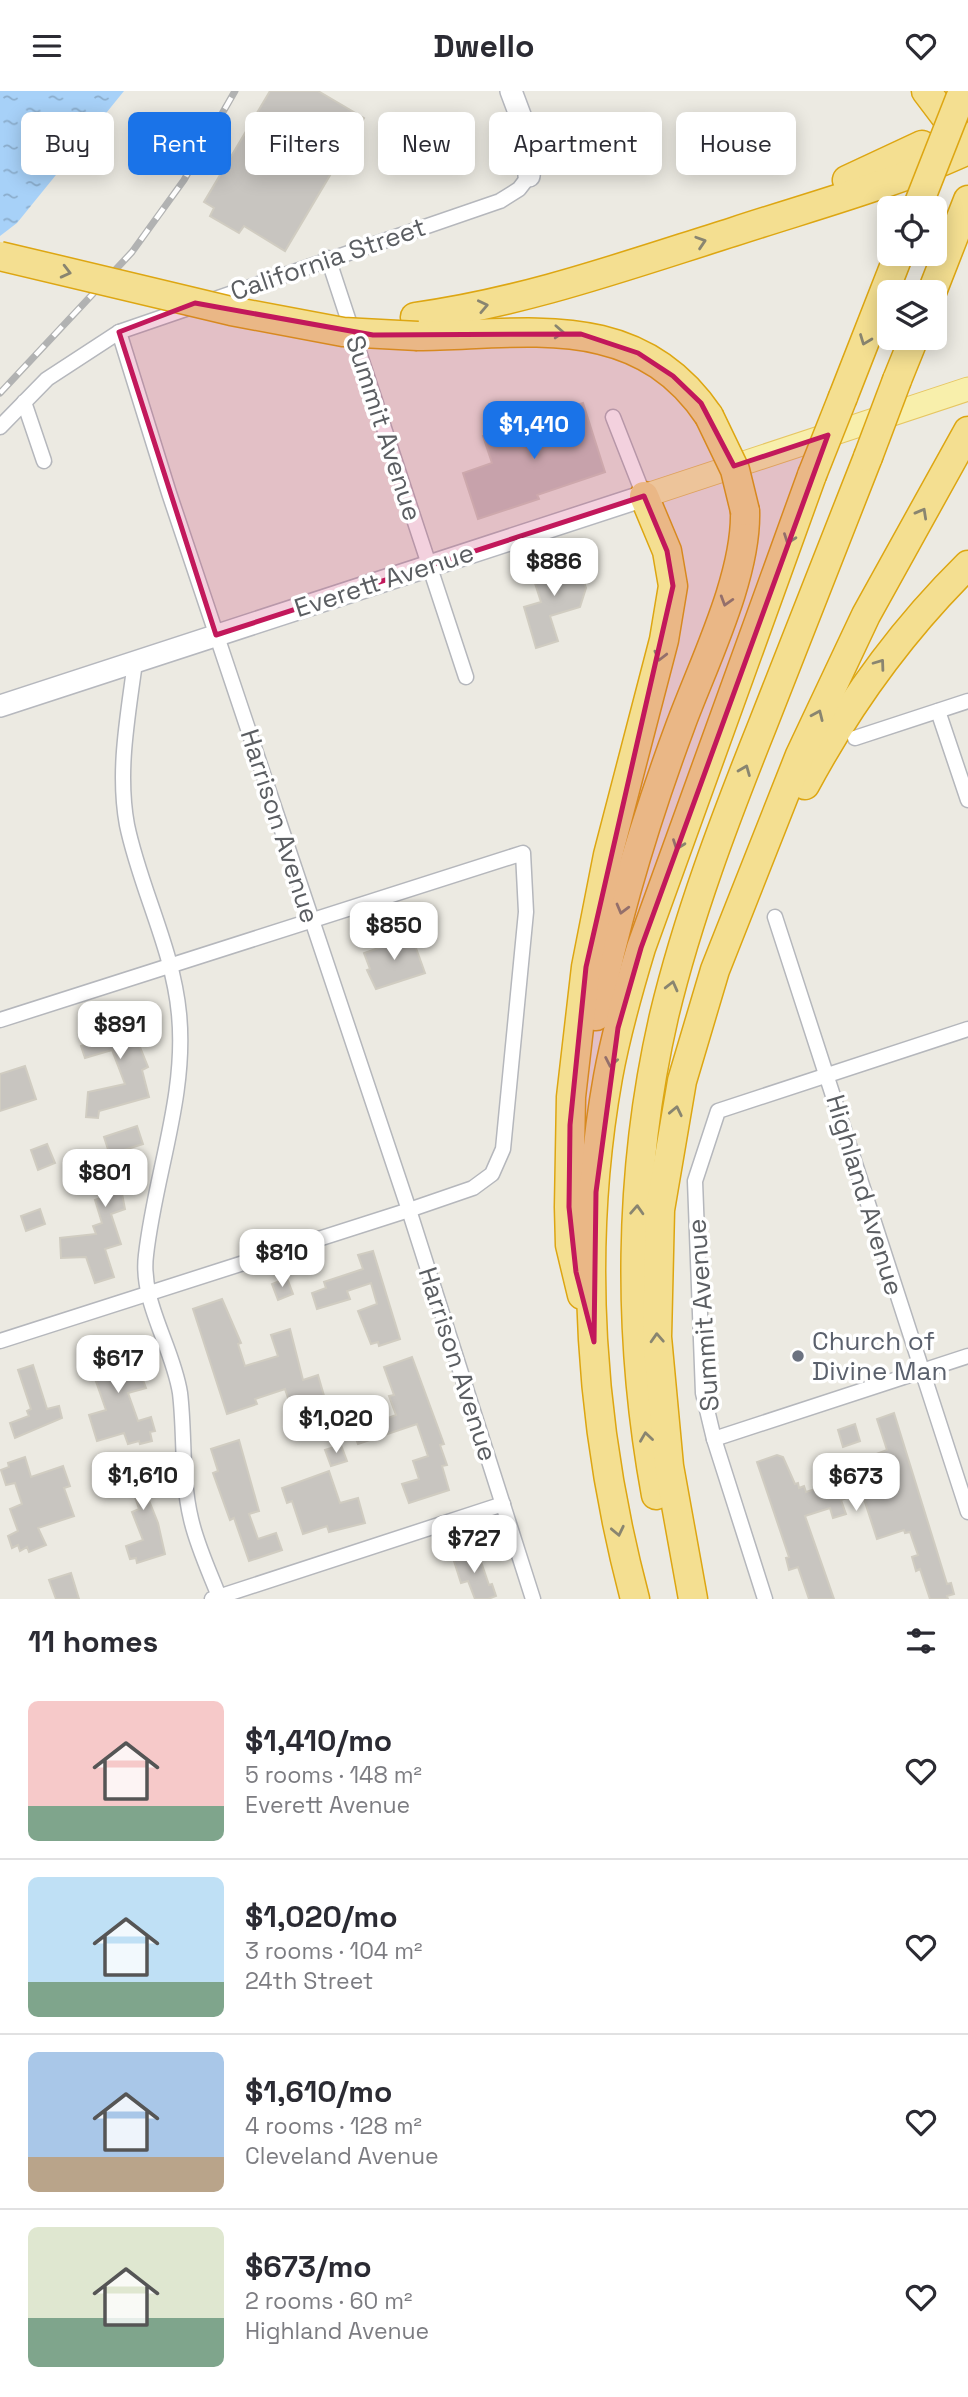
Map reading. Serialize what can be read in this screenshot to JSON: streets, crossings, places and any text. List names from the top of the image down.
{
  "streets": {
    "main road": ["Everett Avenue"],
    "street": [
      "California Street",
      "Summit Avenue",
      "Harrison Avenue",
      "Highland Avenue"
    ]
  },
  "crossings": [
    ["California Street", "Summit Avenue"],
    ["California Street", "Harrison Avenue"],
    ["Summit Avenue", "Everett Avenue"],
    ["Summit Avenue", "Highland Avenue"],
    ["Everett Avenue", "Harrison Avenue"]
  ],
  "places": ["Church of Divine Man"],
  "page": {
    "header": "Dwello",
    "chip": [
      "Buy",
      "Rent",
      "Filters",
      "New",
      "Apartment",
      "House"
    ],
    "price": [
      "$1,410",
      "$886",
      "$850",
      "$891",
      "$801",
      "$810",
      "$617",
      "$1,020",
      "$1,610",
      "$673",
      "$727"
    ],
    "heading": "11 homes",
    "list": [
      {
        "name": "$1,410/mo",
        "note": "5 rooms · 148 m² · Everett Avenue"
      },
      {
        "name": "$1,020/mo",
        "note": "3 rooms · 104 m² · 24th Street"
      },
      {
        "name": "$1,610/mo",
        "note": "4 rooms · 128 m² · Cleveland Avenue"
      },
      {
        "name": "$673/mo",
        "note": "2 rooms · 60 m² · Highland Avenue"
      }
    ]
  }
}
